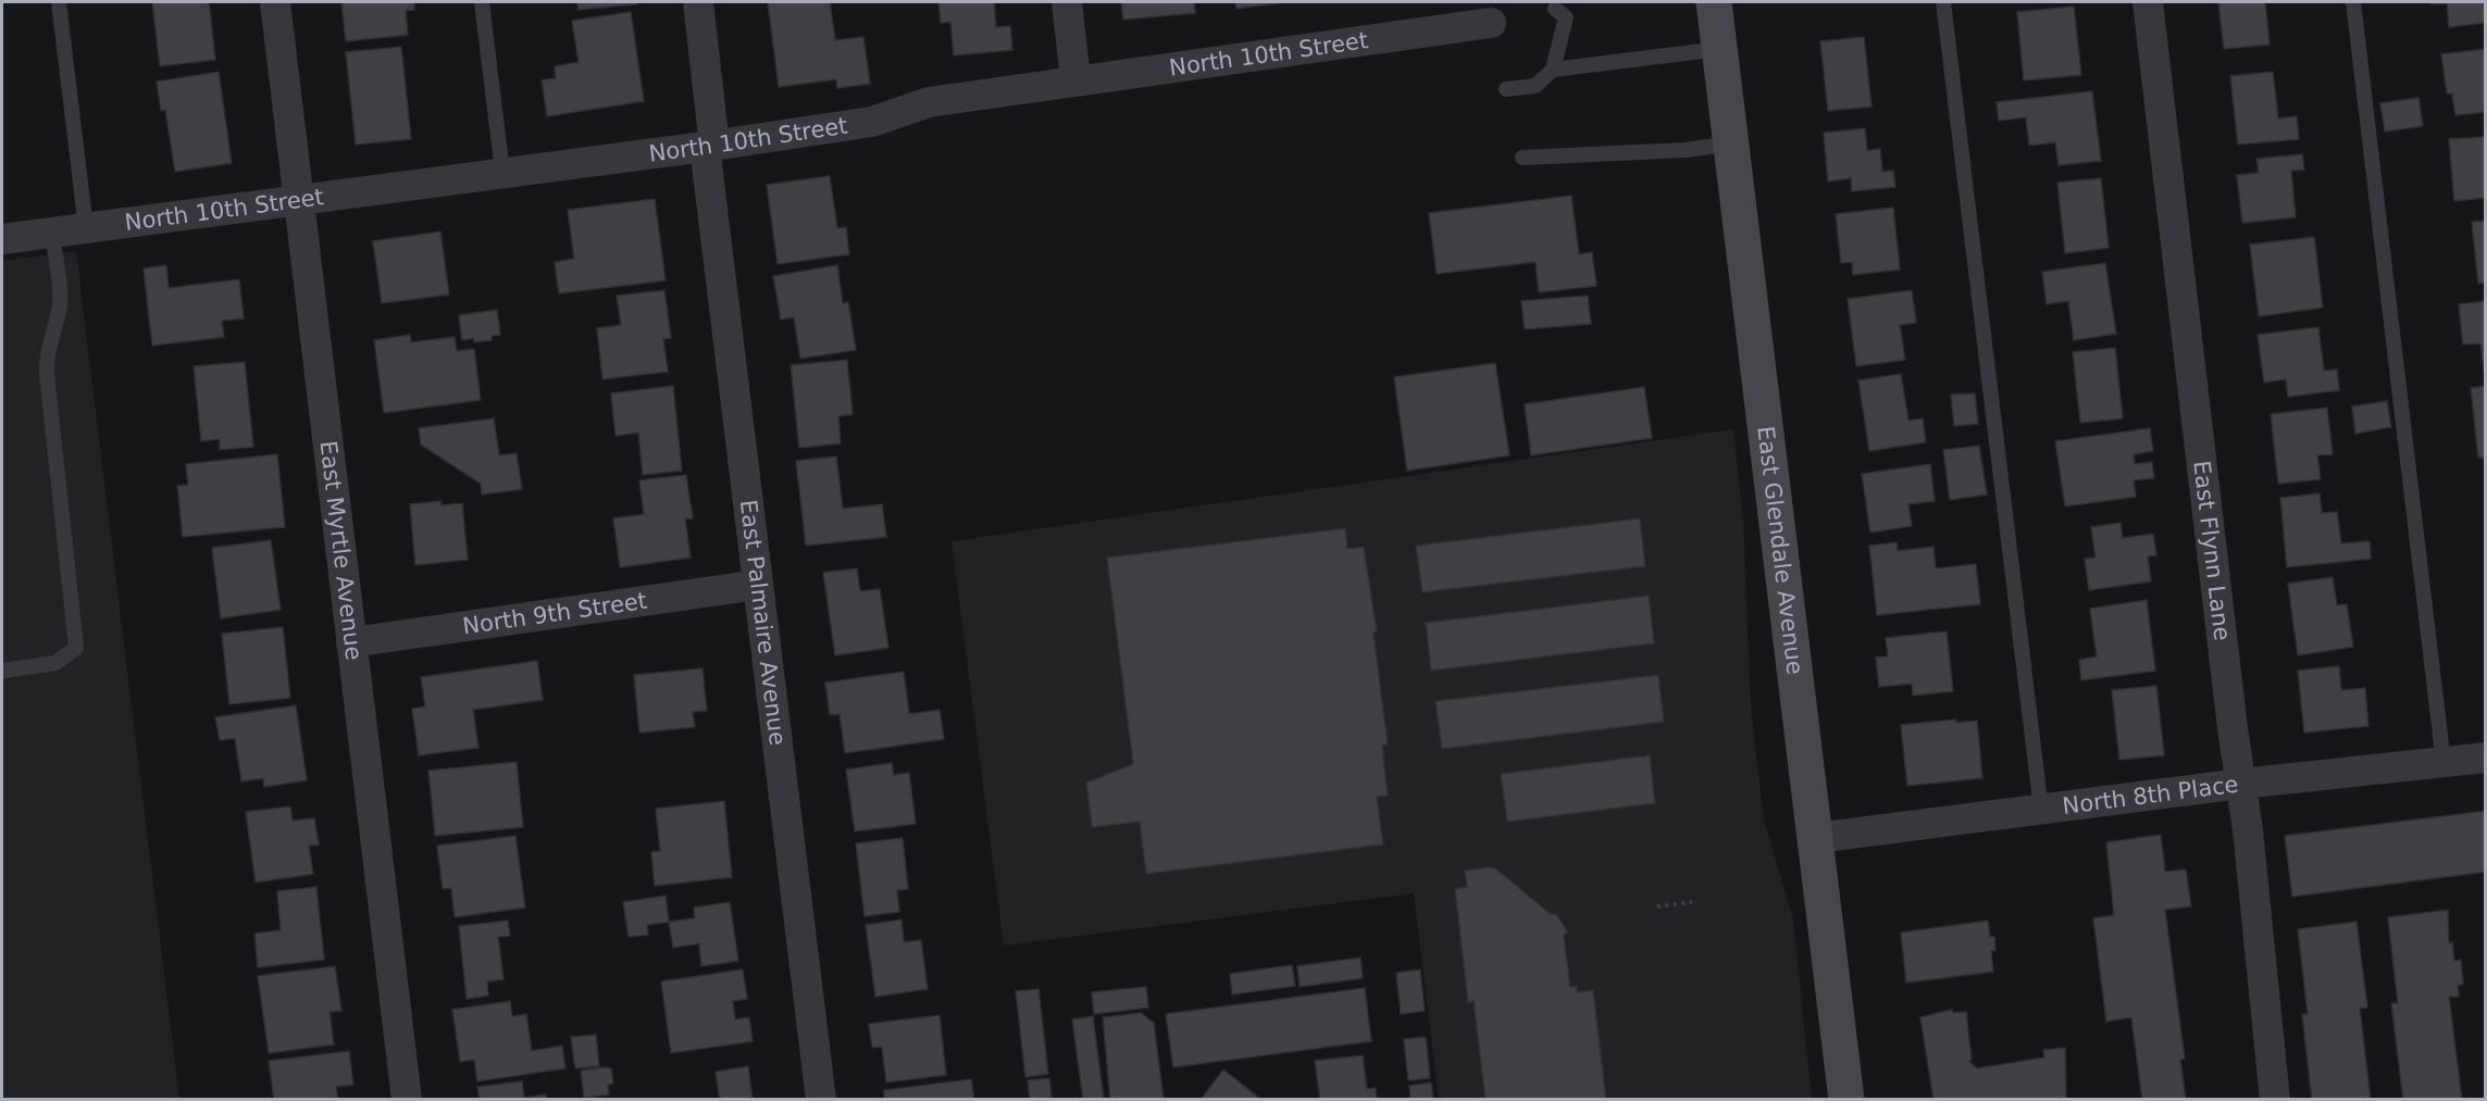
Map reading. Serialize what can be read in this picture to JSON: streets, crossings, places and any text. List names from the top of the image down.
{
  "streets": {
    "main road": ["East Glendale Avenue"],
    "street": [
      "North 10th Street",
      "East Flynn Lane",
      "East Myrtle Avenue",
      "North 9th Street",
      "East Palmaire Avenue",
      "North 8th Place"
    ]
  },
  "crossings": [
    ["North 10th Street", "East Myrtle Avenue"],
    ["North 10th Street", "East Palmaire Avenue"],
    ["East Glendale Avenue", "North 8th Place"],
    ["East Flynn Lane", "North 8th Place"],
    ["East Myrtle Avenue", "North 9th Street"],
    ["North 9th Street", "East Palmaire Avenue"]
  ]
}
